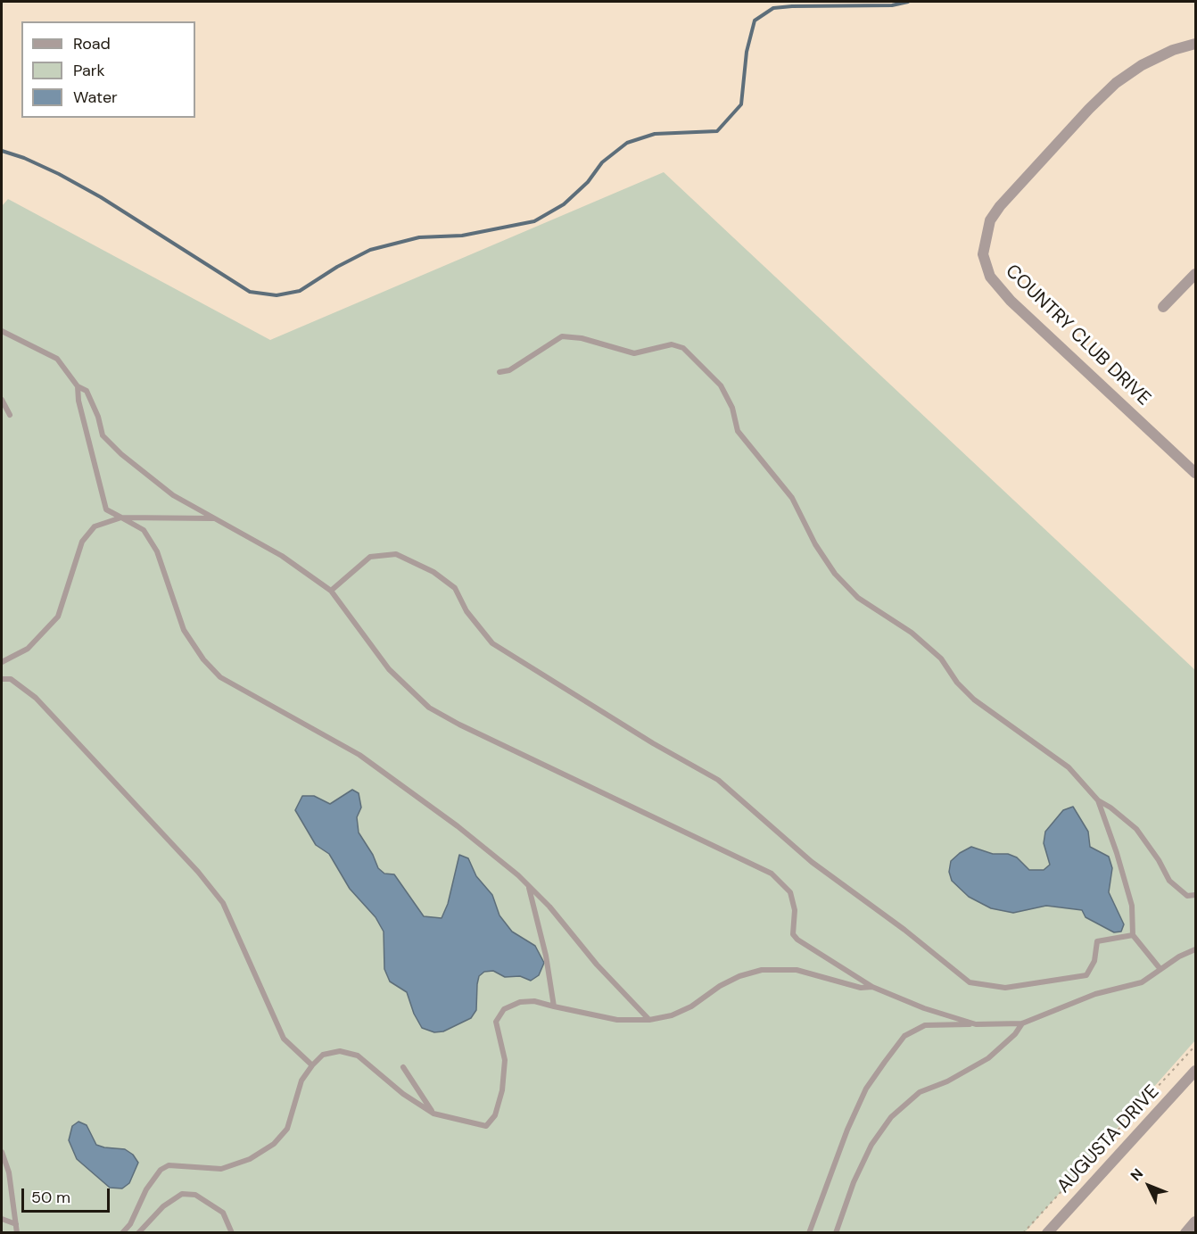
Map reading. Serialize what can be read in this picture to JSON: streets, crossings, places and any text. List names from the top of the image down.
{
  "streets": {
    "street": ["COUNTRY CLUB DRIVE", "AUGUSTA DRIVE"]
  },
  "legend": ["Road", "Park", "Water"],
  "scale_bar": "50 m",
  "north": "top left"
}
